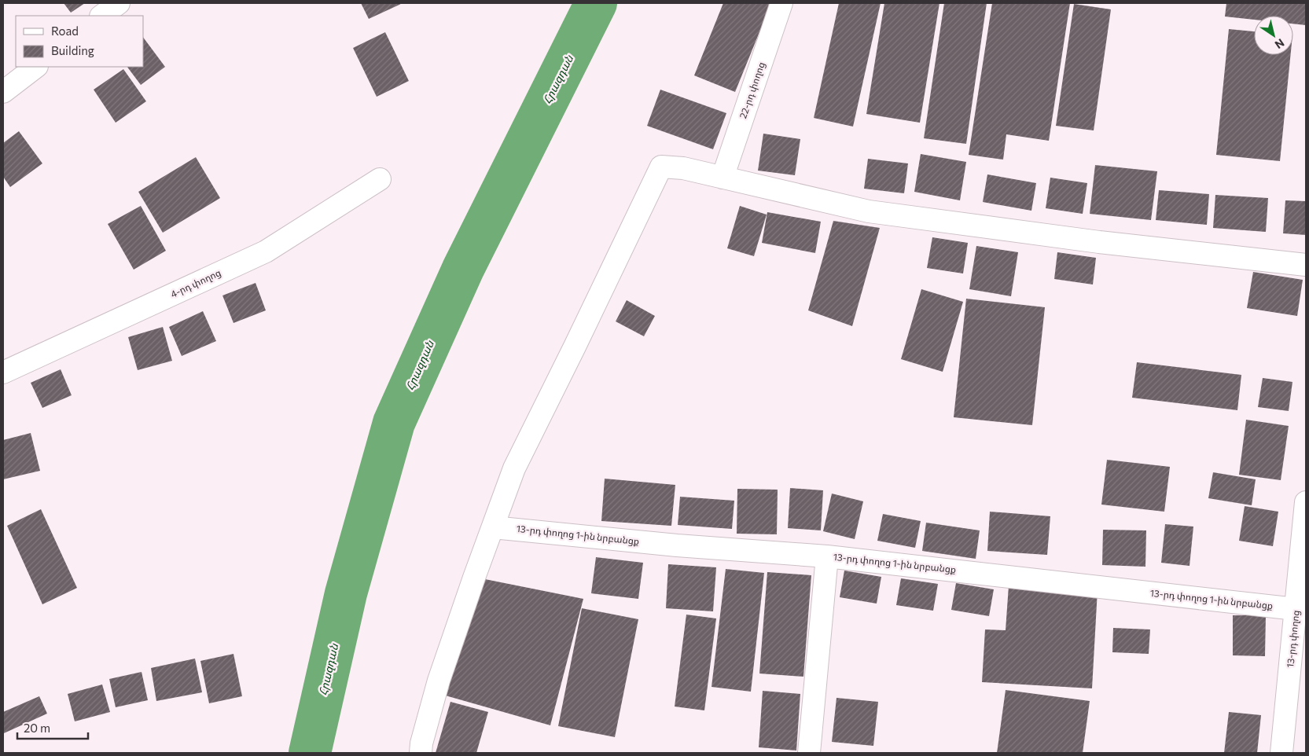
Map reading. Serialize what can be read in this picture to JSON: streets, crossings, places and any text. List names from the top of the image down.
{
  "streets": {
    "street": [
      "22-րդ փողոց",
      "4-րդ փողոց",
      "13-րդ փողոց 1-ին նրբանցք",
      "13-րդ փողոց"
    ]
  },
  "crossings": [
    ["13-րդ փողոց 1-ին նրբանցք", "13-րդ փողոց"]
  ],
  "water": ["Հրազդան"],
  "legend": ["Road", "Building"],
  "scale_bar": "20 m",
  "north": "bottom right"
}
